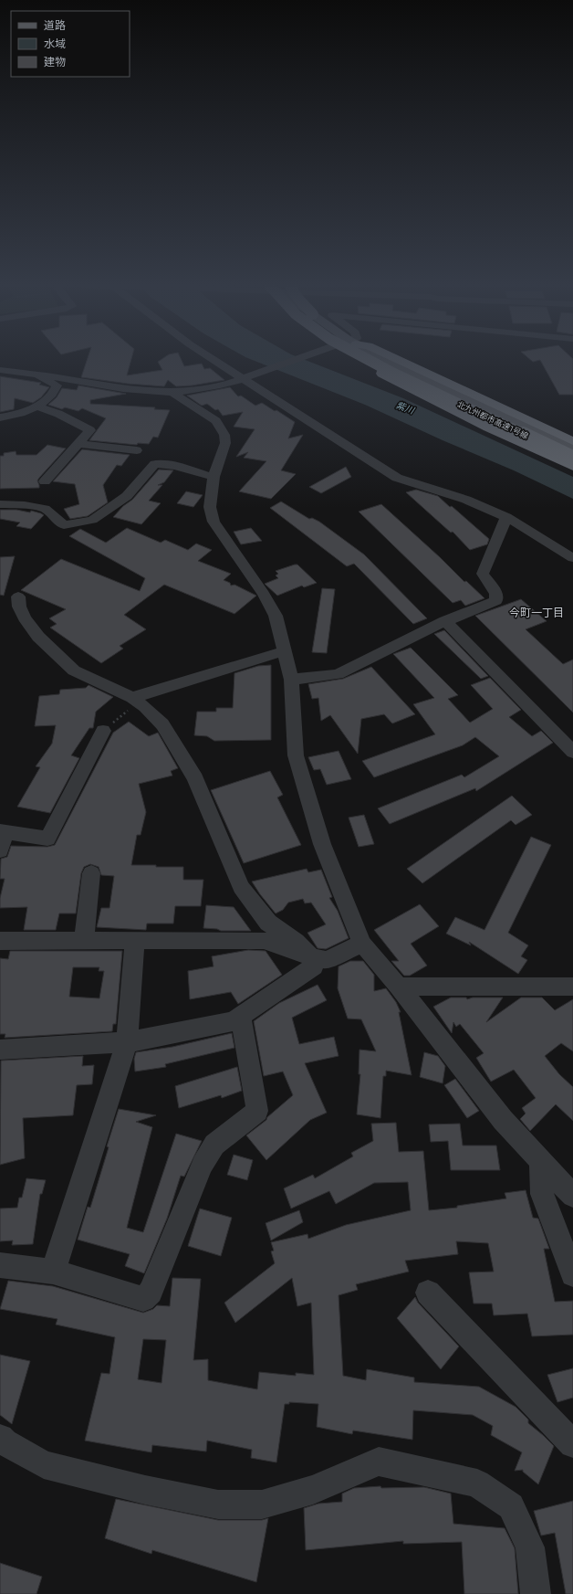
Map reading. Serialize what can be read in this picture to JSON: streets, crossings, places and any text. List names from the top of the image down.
{
  "streets": {
    "highway": ["北九州都市高速1号線"]
  },
  "districts": ["今町一丁目"],
  "water": ["紫川"],
  "legend": ["道路", "水域", "建物"]
}
